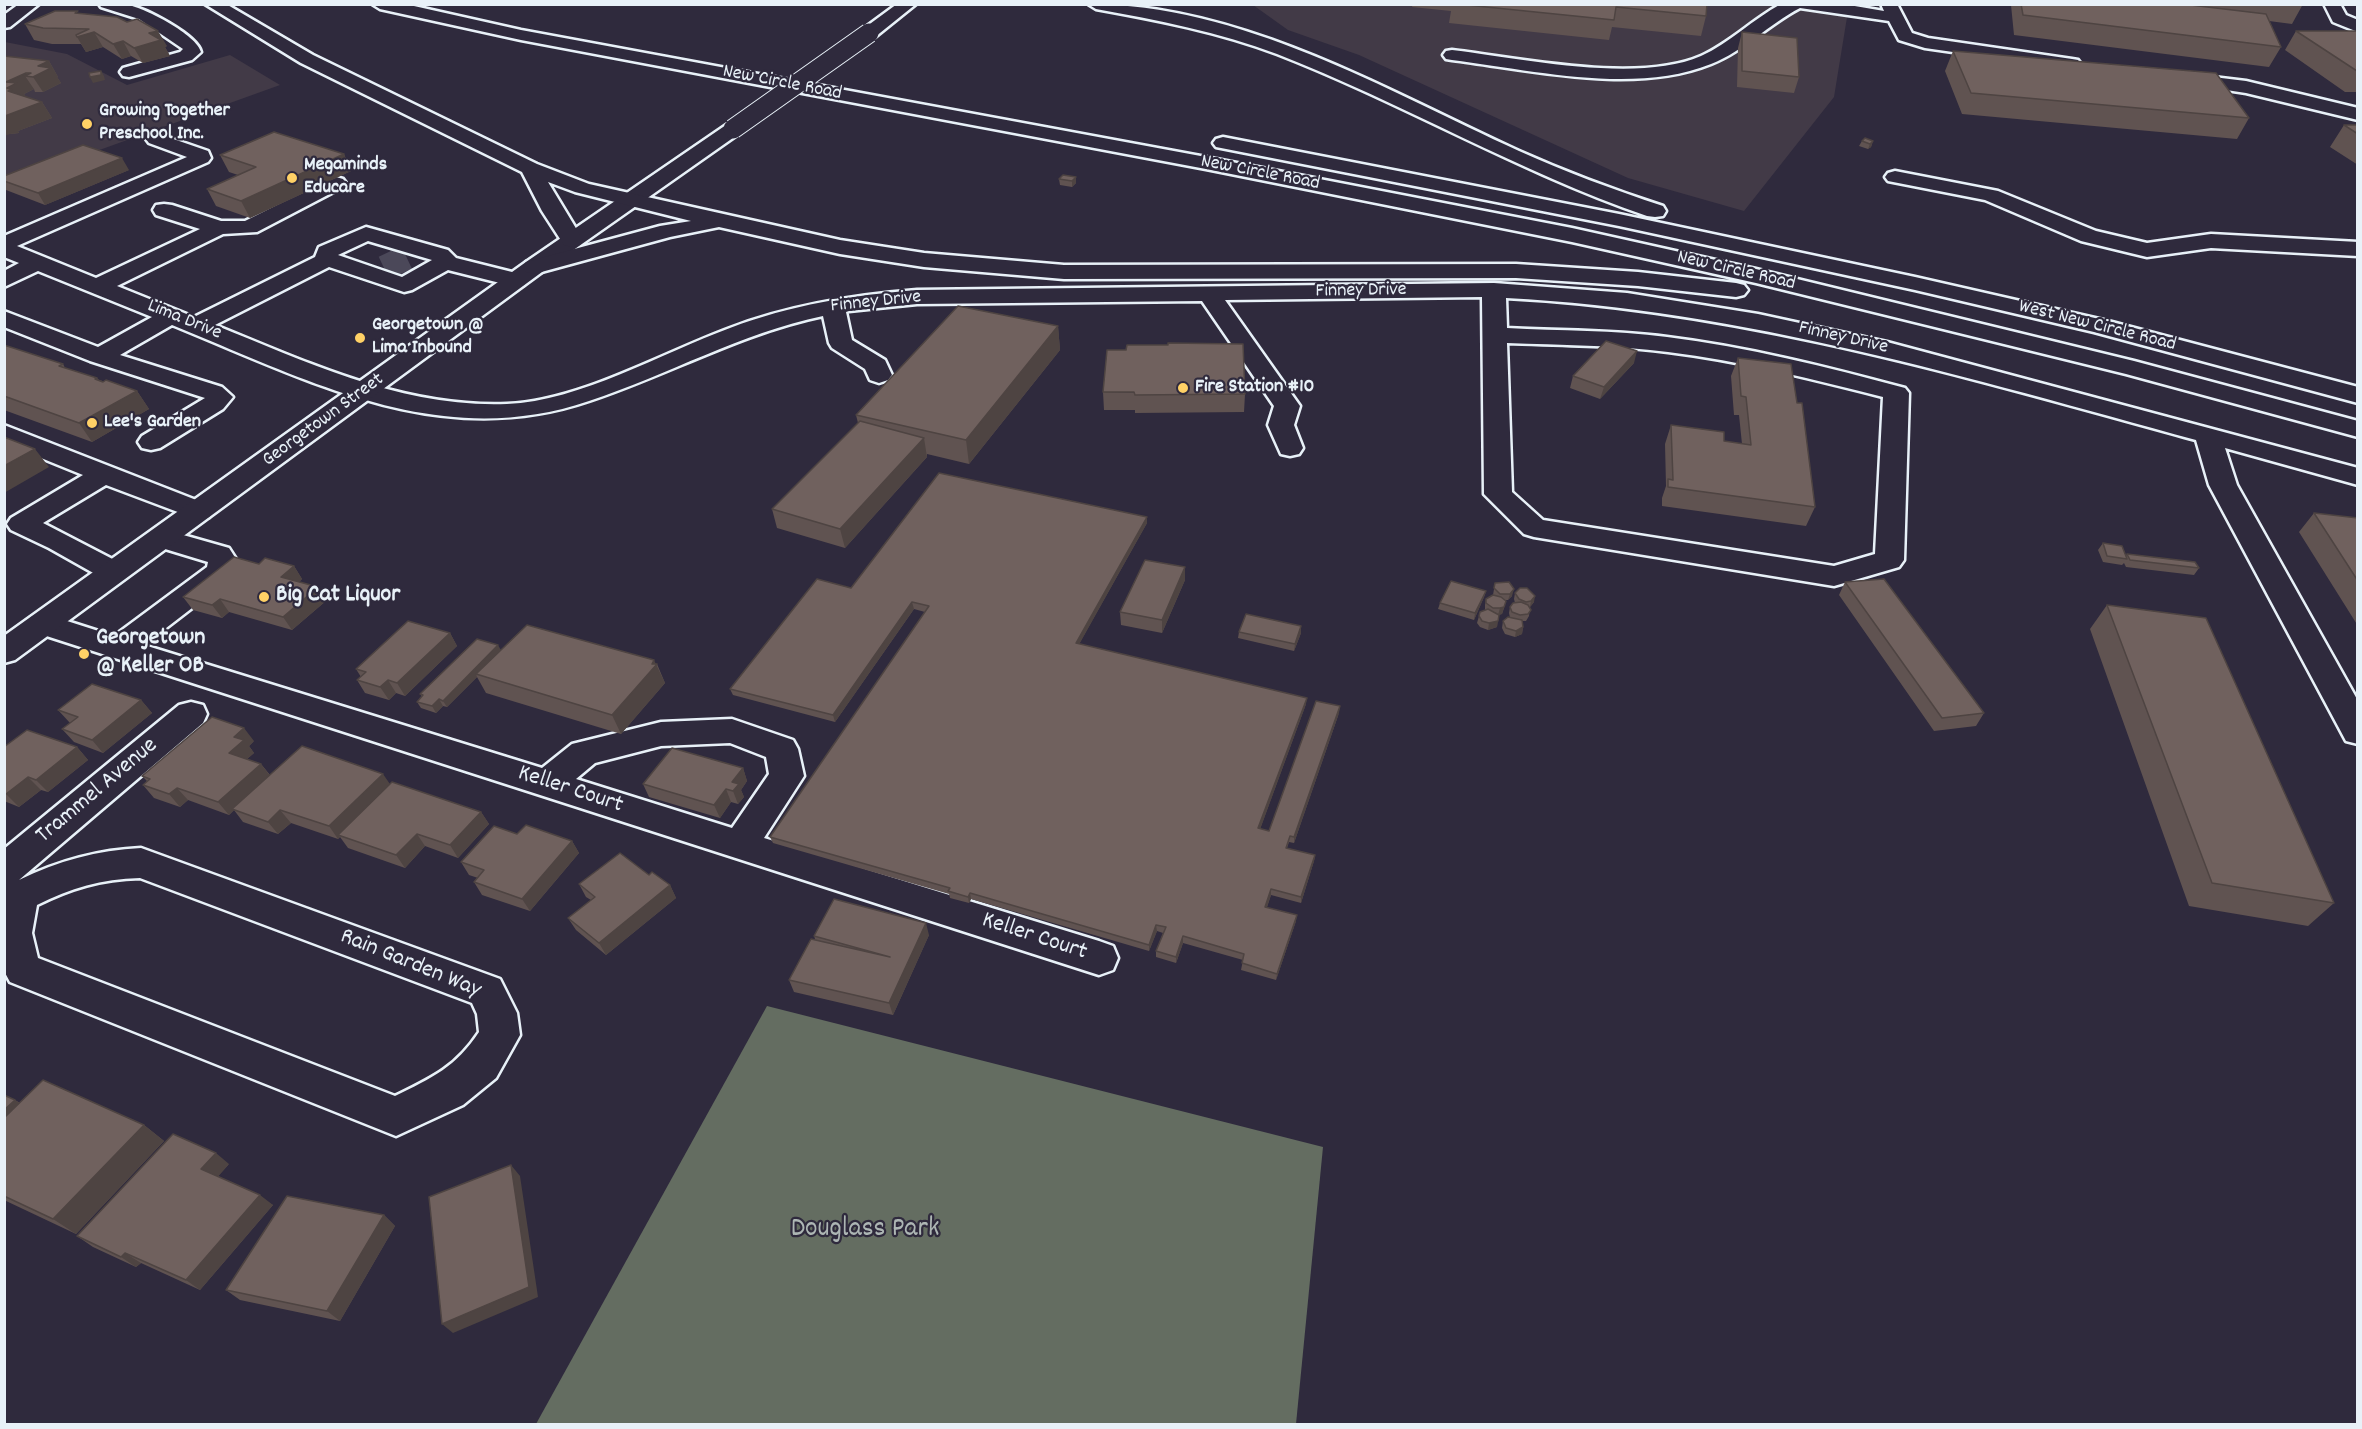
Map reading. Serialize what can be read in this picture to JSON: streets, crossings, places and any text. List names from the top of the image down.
{
  "streets": {
    "main road": [
      "New Circle Road",
      "Finney Drive",
      "Lima Drive",
      "West New Circle Road",
      "Georgetown Street",
      "Keller Court",
      "Trammel Avenue",
      "Rain Garden Way"
    ]
  },
  "crossings": [
    ["New Circle Road", "West New Circle Road"],
    ["Finney Drive", "Lima Drive"],
    ["Finney Drive", "Georgetown Street"],
    ["Lima Drive", "Georgetown Street"],
    ["Georgetown Street", "Keller Court"],
    ["Trammel Avenue", "Rain Garden Way"]
  ],
  "parks": ["Douglass Park"],
  "places": [
    "Growing Together Preschool Inc.",
    "Megaminds Educare",
    "Georgetown @ Lima Inbound",
    "Fire Station #10",
    "Lee's Garden",
    "Big Cat Liquor",
    "Georgetown @ Keller OB"
  ]
}
